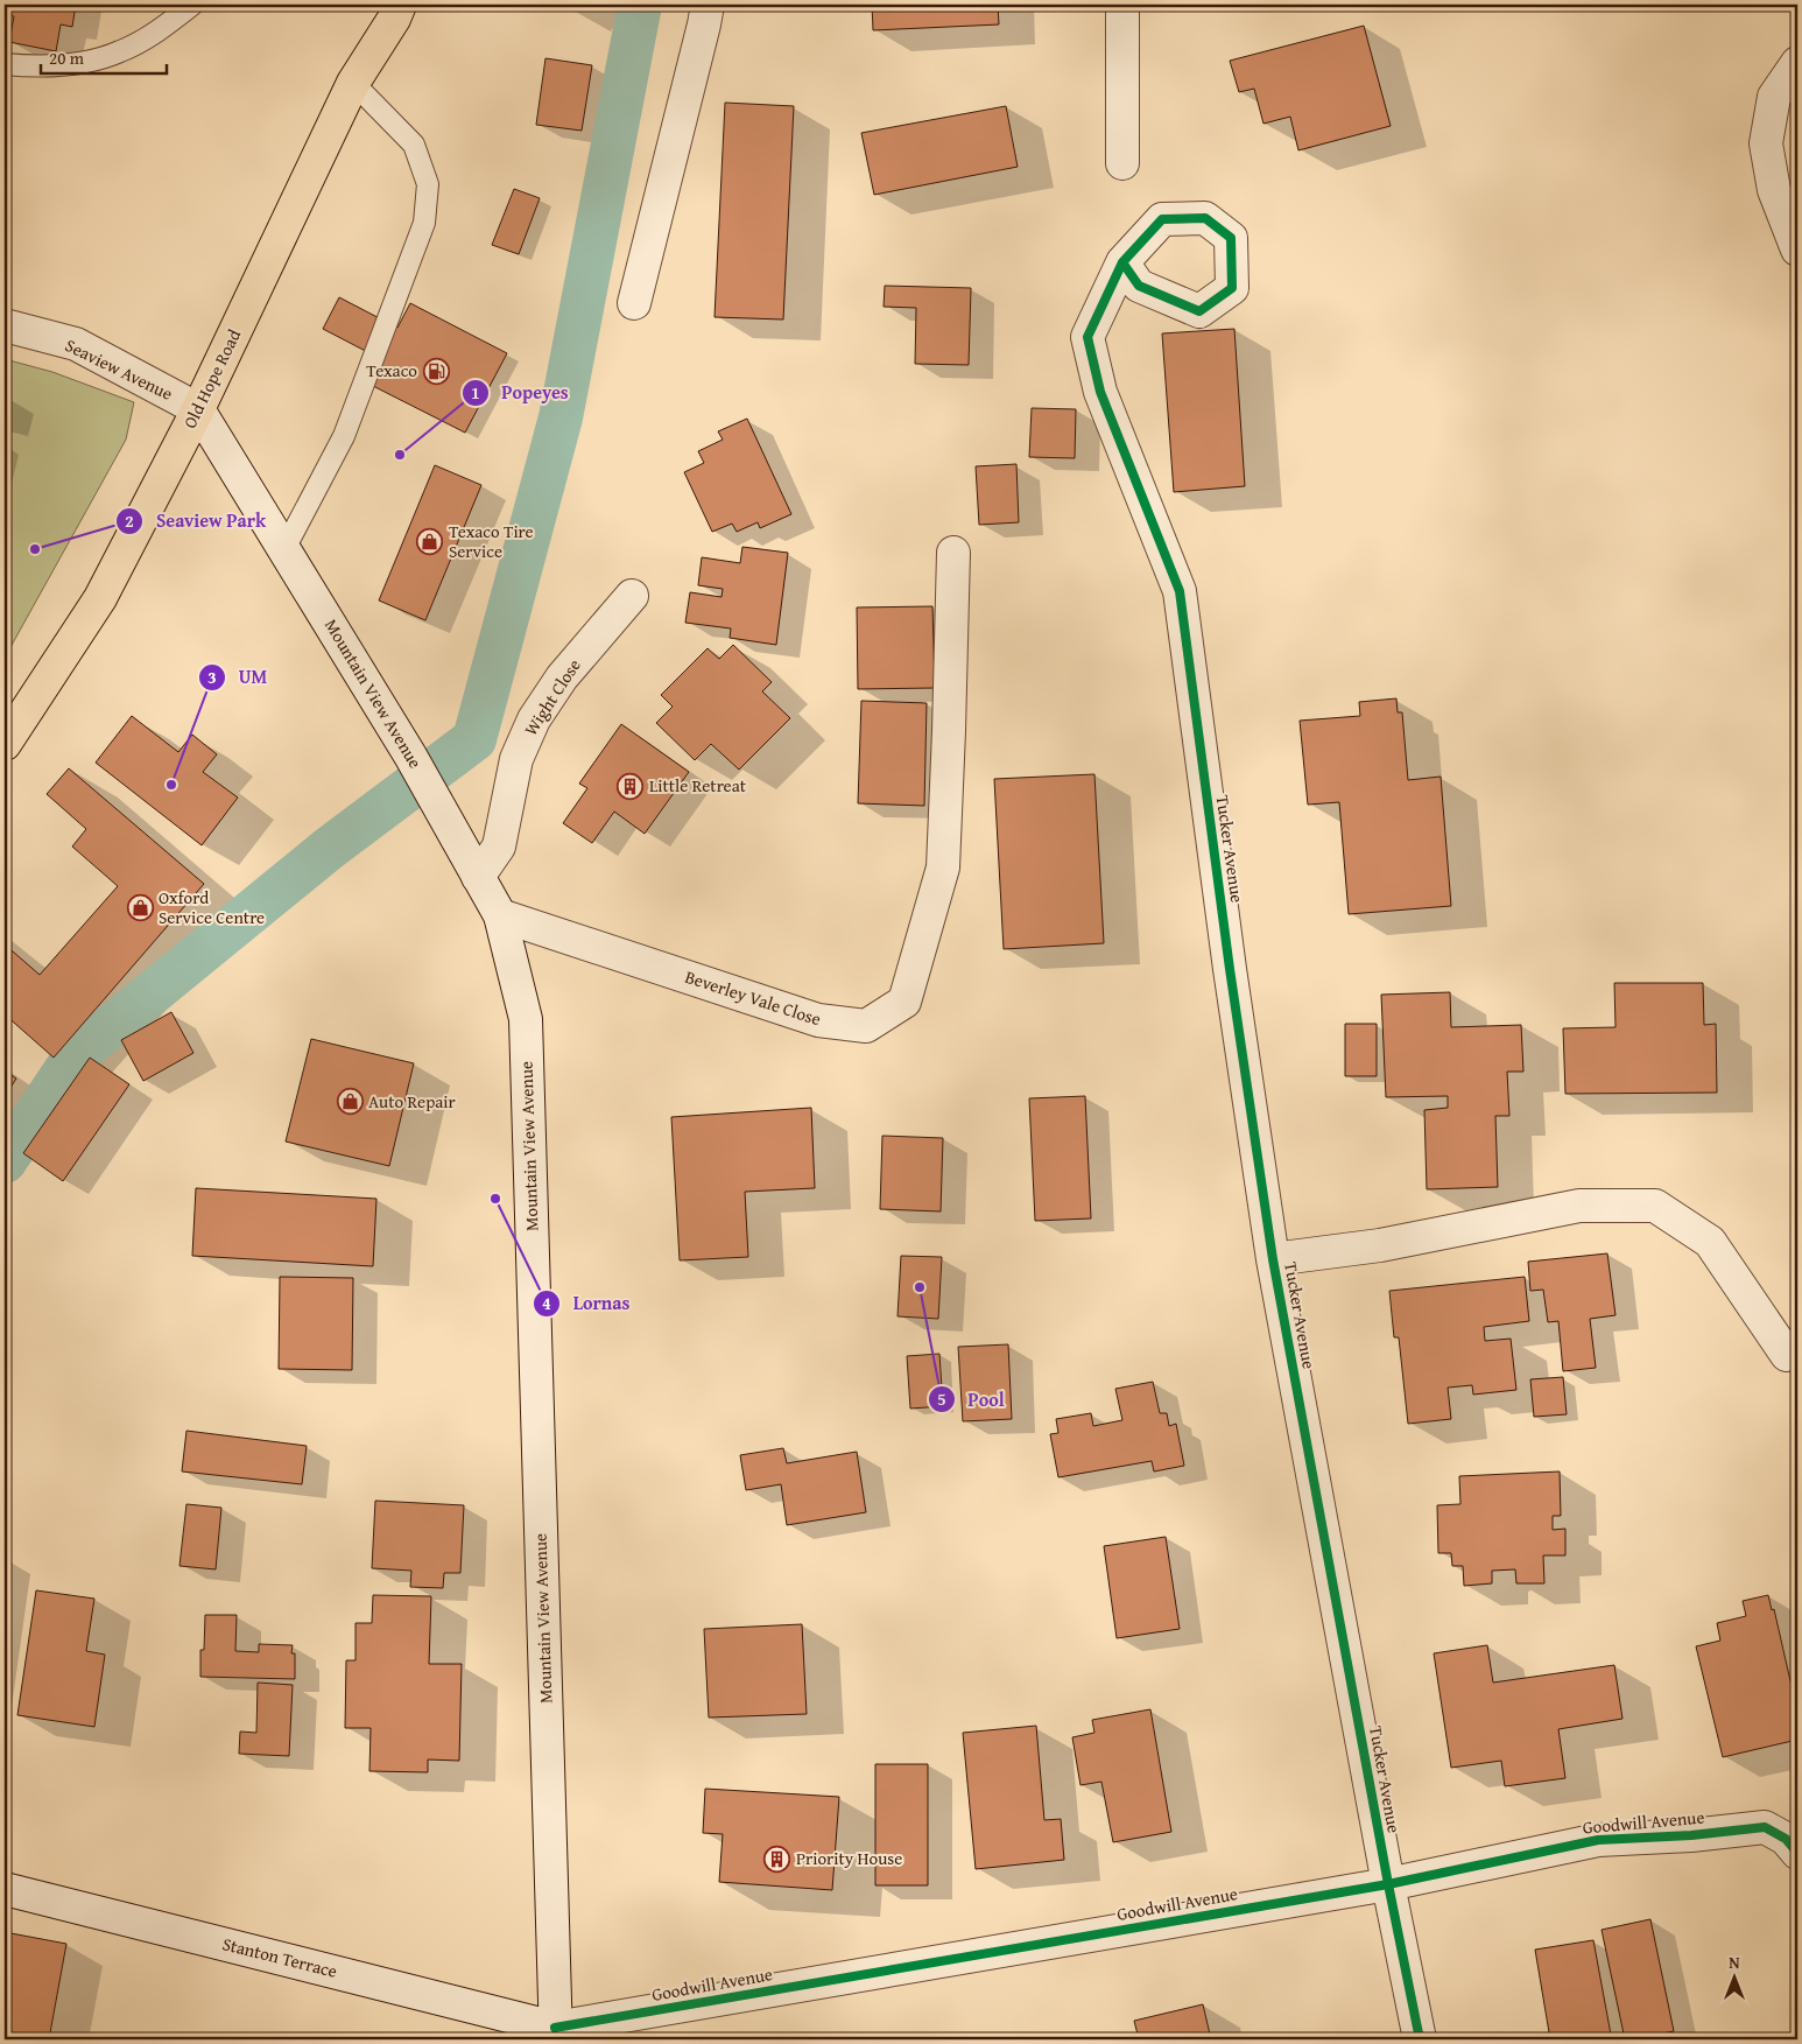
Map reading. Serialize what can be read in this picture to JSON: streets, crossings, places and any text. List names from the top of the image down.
{
  "streets": {
    "main road": ["Old Hope Road"],
    "street": [
      "Seaview Avenue",
      "Mountain View Avenue",
      "Wight Close",
      "Tucker Avenue",
      "Beverley Vale Close",
      "Goodwill Avenue",
      "Stanton Terrace"
    ]
  },
  "crossings": [
    ["Seaview Avenue", "Old Hope Road"],
    ["Seaview Avenue", "Mountain View Avenue"],
    ["Old Hope Road", "Mountain View Avenue"],
    ["Mountain View Avenue", "Wight Close"],
    ["Mountain View Avenue", "Beverley Vale Close"],
    ["Mountain View Avenue", "Goodwill Avenue"],
    ["Mountain View Avenue", "Stanton Terrace"],
    ["Tucker Avenue", "Goodwill Avenue"],
    ["Goodwill Avenue", "Stanton Terrace"]
  ],
  "places": {
    "fuel station": ["Texaco"],
    "other": [
      "Popeyes",
      "Seaview Park",
      "UM",
      "Lornas",
      "Pool"
    ],
    "shop": ["Texaco Tire Service", "Oxford Service Centre", "Auto Repair"],
    "building": ["Little Retreat", "Priority House"]
  },
  "scale_bar": "20 m",
  "north": "top"
}
